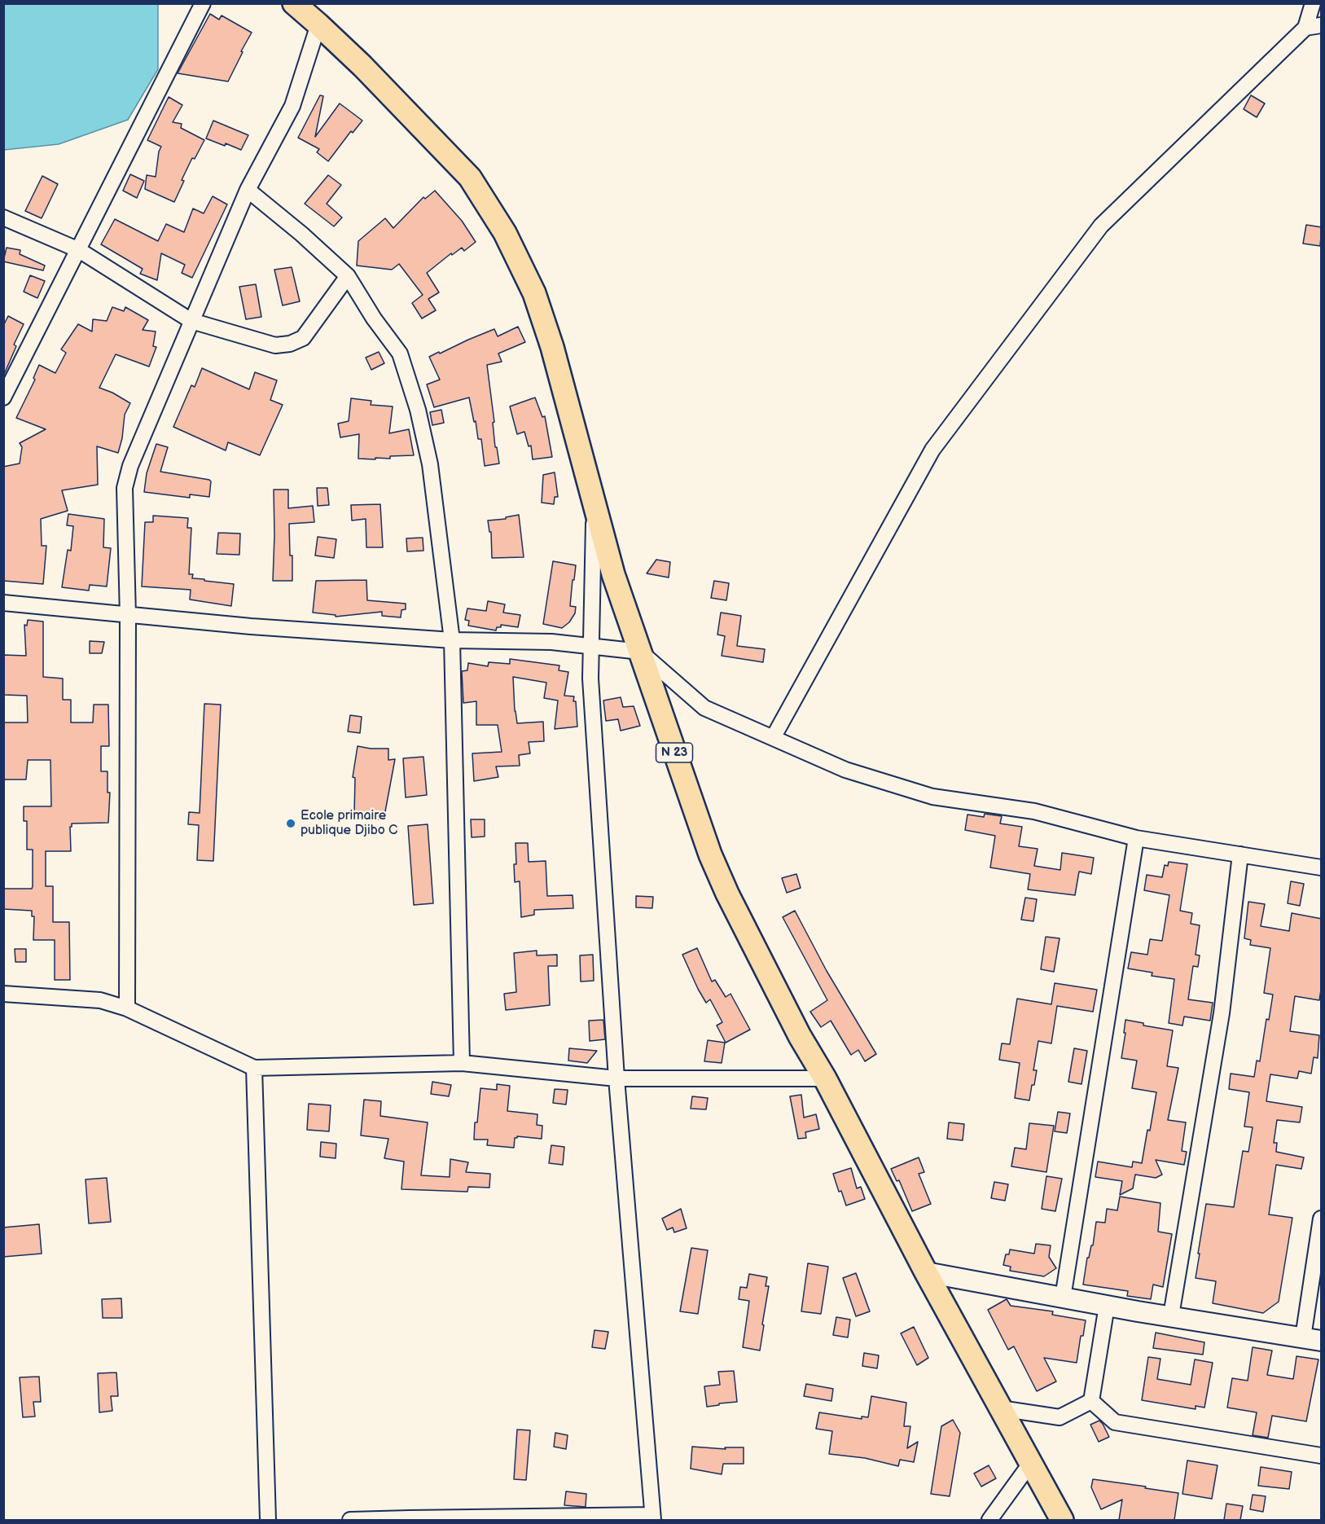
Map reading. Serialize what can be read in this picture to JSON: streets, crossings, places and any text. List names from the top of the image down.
{
  "streets": {
    "main road": ["N 23"]
  },
  "places": ["Ecole primaire publique Djibo C"]
}
